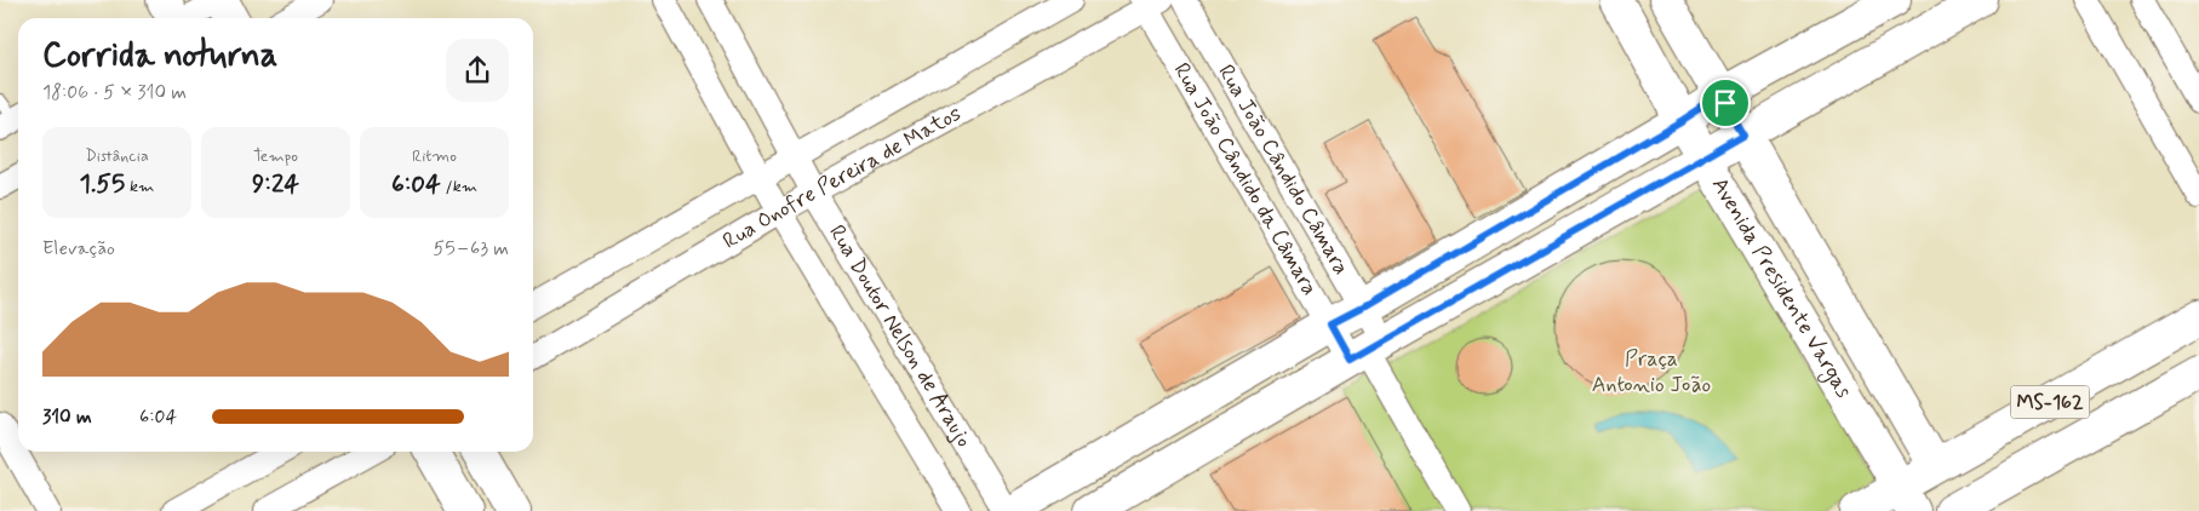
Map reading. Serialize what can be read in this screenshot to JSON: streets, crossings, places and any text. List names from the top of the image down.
{
  "streets": {
    "main road": ["Avenida Presidente Vargas", "MS-162"],
    "street": [
      "Rua João Cândido Câmara",
      "Rua Onofre Pereira de Matos",
      "Rua João Cândido da Câmara",
      "Rua Doutor Nelson de Araujo"
    ]
  },
  "crossings": [
    ["Rua João Cândido Câmara", "Rua João Cândido da Câmara"],
    ["Rua Onofre Pereira de Matos", "Rua João Cândido da Câmara"],
    ["Rua Onofre Pereira de Matos", "Rua Doutor Nelson de Araujo"],
    ["Avenida Presidente Vargas", "MS-162"]
  ],
  "parks": ["Praça Antonio João"],
  "page": {
    "heading": ["Corrida noturna", "18:06 · 5 × 310 m"],
    "stats": [
      ["Distância", "1.55 km"],
      ["Tempo", "9:24"],
      ["Ritmo", "6:04 /km"]
    ],
    "chart": ["Elevação", "55–63 m"],
    "list": [
      {
        "name": "310 m",
        "note": "6:04"
      }
    ]
  }
}
